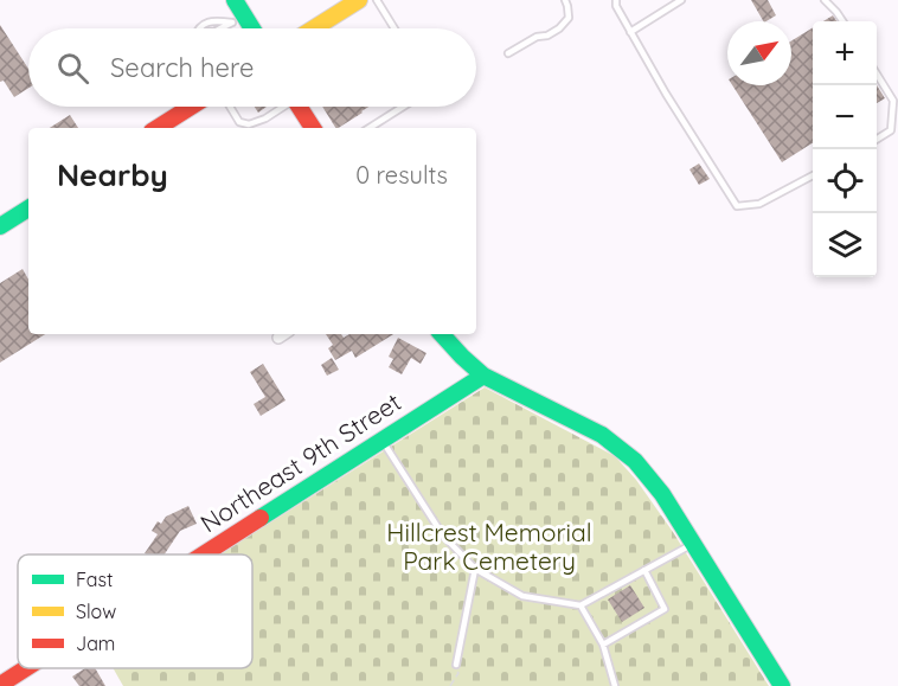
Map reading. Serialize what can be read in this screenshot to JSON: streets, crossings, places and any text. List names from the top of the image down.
{
  "streets": {
    "main road": ["Northeast 9th Street"]
  },
  "parks": ["Hillcrest Memorial Park Cemetery"],
  "legend": ["Fast", "Slow", "Jam"],
  "north": "top right",
  "page": {
    "map_buttons": ["+", "−"],
    "search": "Search here",
    "heading": ["Nearby", "0 results"]
  }
}
